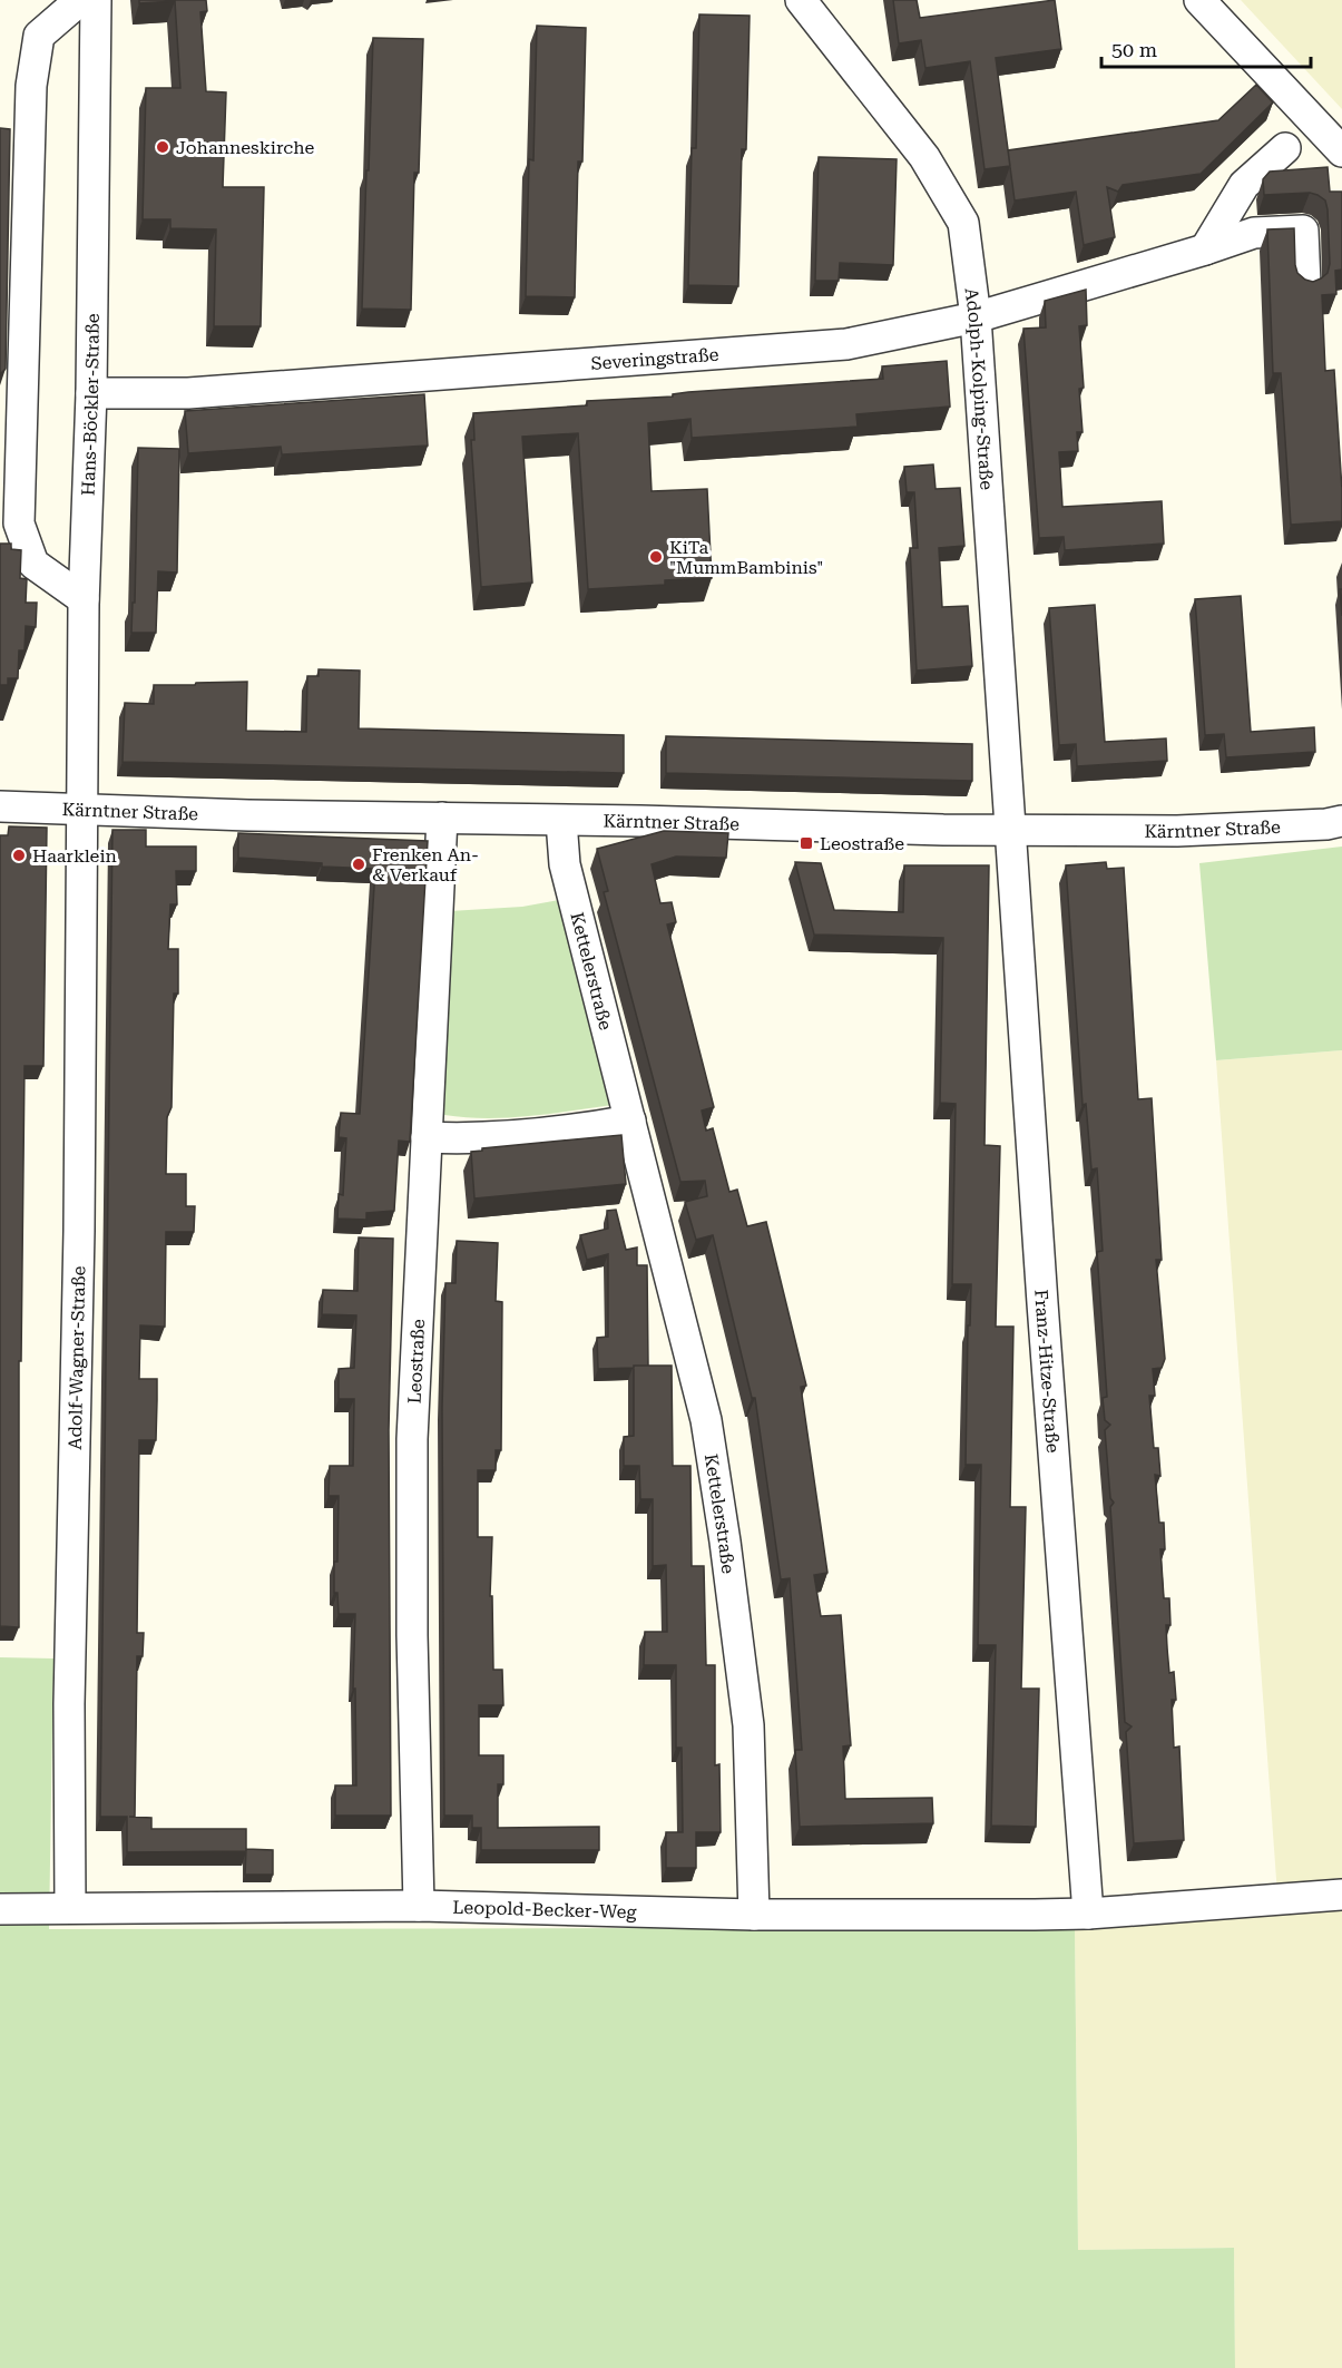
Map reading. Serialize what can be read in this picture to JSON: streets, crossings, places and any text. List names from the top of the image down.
{
  "streets": {
    "street": [
      "Severingstraße",
      "Adolph-Kolping-Straße",
      "Hans-Böckler-Straße",
      "Kärntner Straße",
      "Kettelerstraße",
      "Adolf-Wagner-Straße",
      "Leostraße",
      "Franz-Hitze-Straße",
      "Leopold-Becker-Weg"
    ]
  },
  "crossings": [
    ["Severingstraße", "Adolph-Kolping-Straße"],
    ["Severingstraße", "Hans-Böckler-Straße"],
    ["Adolph-Kolping-Straße", "Kärntner Straße"],
    ["Adolph-Kolping-Straße", "Franz-Hitze-Straße"],
    ["Hans-Böckler-Straße", "Kärntner Straße"],
    ["Hans-Böckler-Straße", "Adolf-Wagner-Straße"],
    ["Kärntner Straße", "Kettelerstraße"],
    ["Kärntner Straße", "Adolf-Wagner-Straße"],
    ["Kärntner Straße", "Leostraße"],
    ["Kärntner Straße", "Franz-Hitze-Straße"],
    ["Kettelerstraße", "Leopold-Becker-Weg"],
    ["Adolf-Wagner-Straße", "Leopold-Becker-Weg"],
    ["Leostraße", "Leopold-Becker-Weg"],
    ["Franz-Hitze-Straße", "Leopold-Becker-Weg"]
  ],
  "places": {
    "other": [
      "Johanneskirche",
      "KiTa \"MummBambinis\"",
      "Haarklein",
      "Frenken An- & Verkauf"
    ],
    "transit": ["Leostraße"]
  },
  "scale_bar": "50 m"
}
